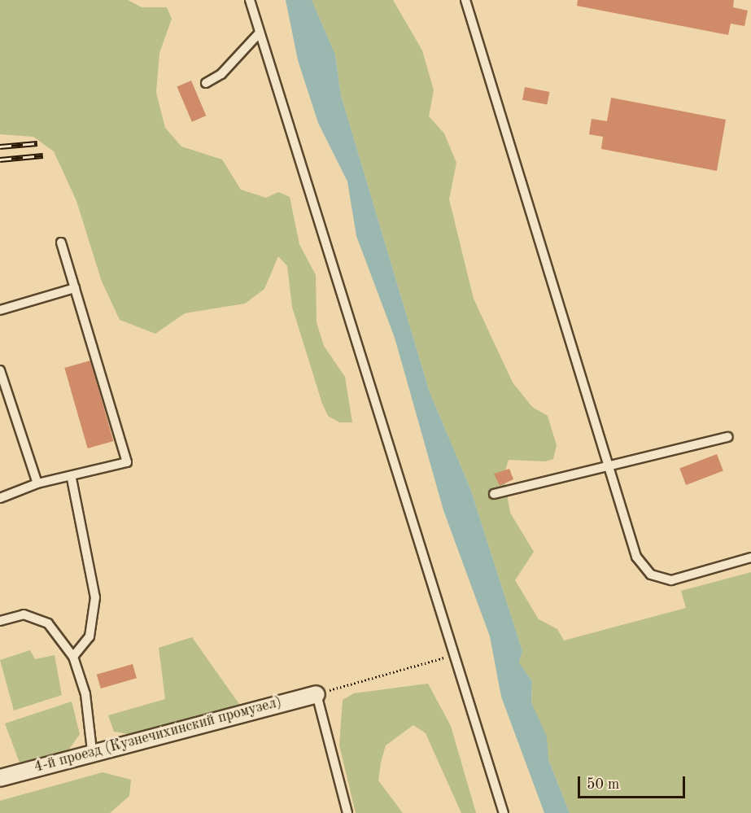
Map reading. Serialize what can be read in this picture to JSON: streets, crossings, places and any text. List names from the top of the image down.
{
  "streets": {
    "street": ["4-й проезд (Кузнечихинский промузел)"]
  },
  "scale_bar": "50 m"
}
